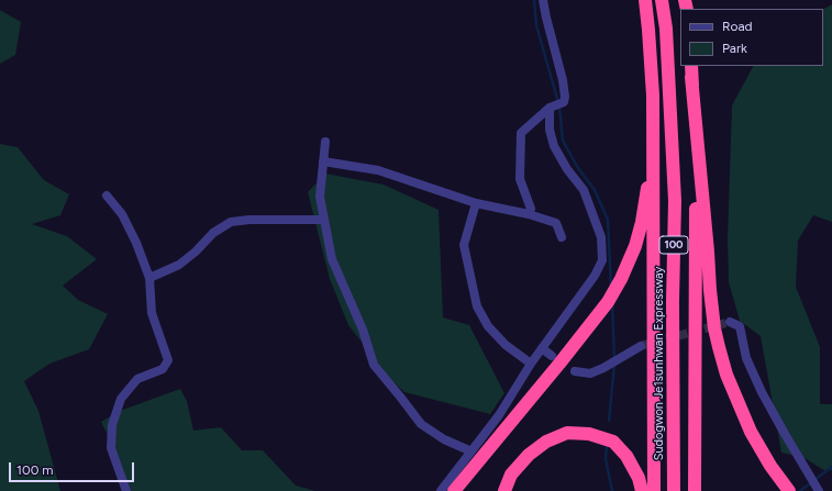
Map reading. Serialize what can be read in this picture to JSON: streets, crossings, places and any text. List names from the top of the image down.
{
  "streets": {
    "highway": ["100", "Sudogwon Je1sunhwan Expressway"]
  },
  "legend": ["Road", "Park"],
  "scale_bar": "100 m"
}
